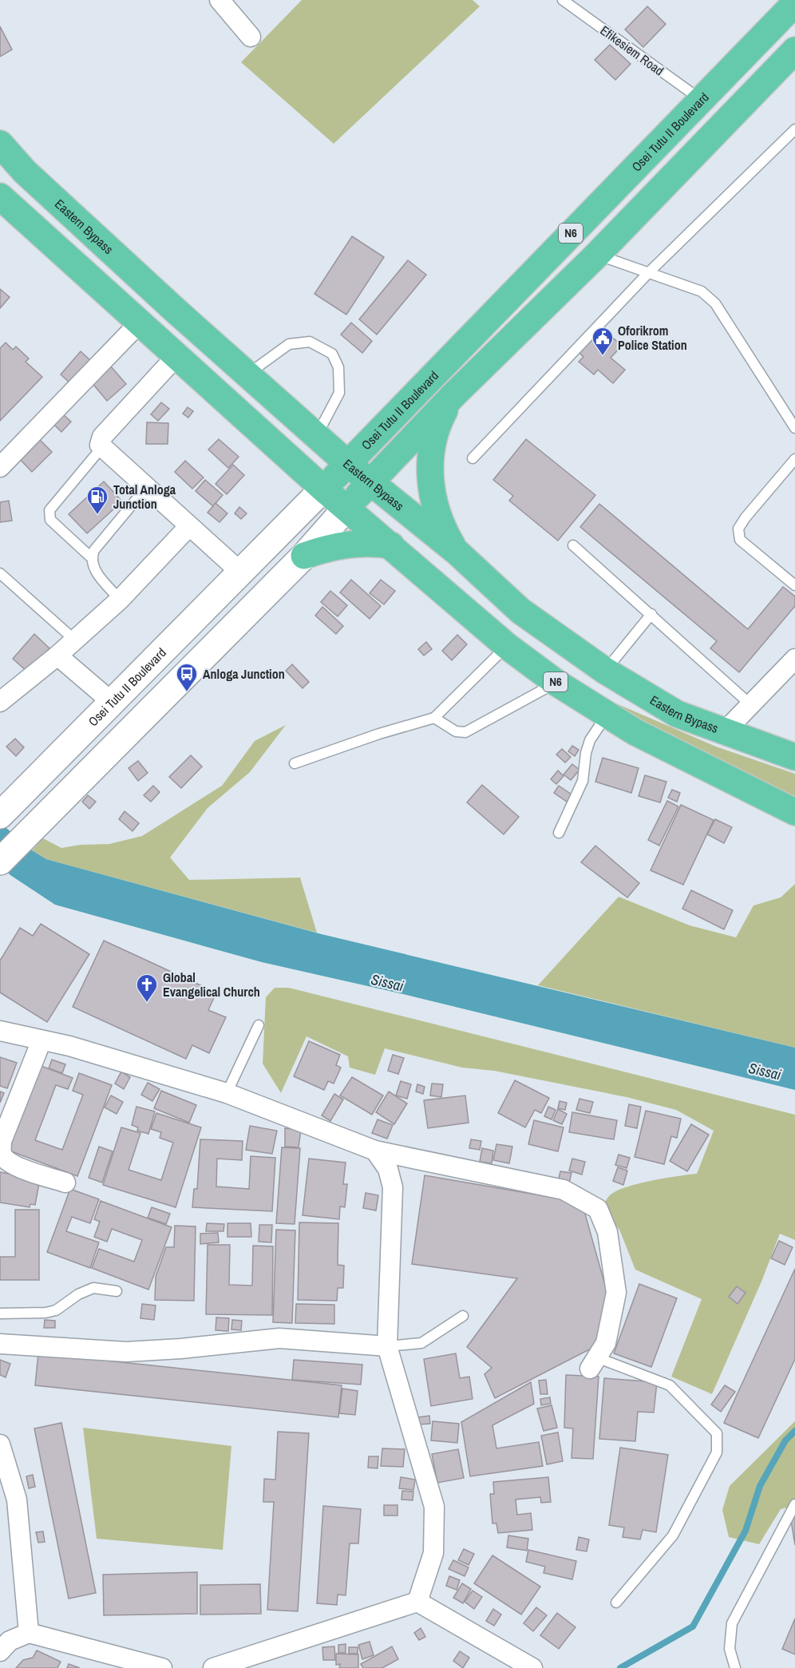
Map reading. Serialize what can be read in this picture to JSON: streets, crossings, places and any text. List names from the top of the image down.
{
  "streets": {
    "highway": ["Osei Tutu II Boulevard", "Eastern Bypass", "N6"],
    "lane": ["Efikesiem Road"]
  },
  "crossings": [
    ["Efikesiem Road", "Osei Tutu II Boulevard"],
    ["Osei Tutu II Boulevard", "Eastern Bypass"],
    ["Osei Tutu II Boulevard", "N6"],
    ["Eastern Bypass", "N6"]
  ],
  "water": ["Sissai"],
  "places": {
    "public building": ["Oforikrom Police Station"],
    "fuel station": ["Total Anloga Junction"],
    "bus stop": ["Anloga Junction"],
    "church": ["Global Evangelical Church"]
  }
}
